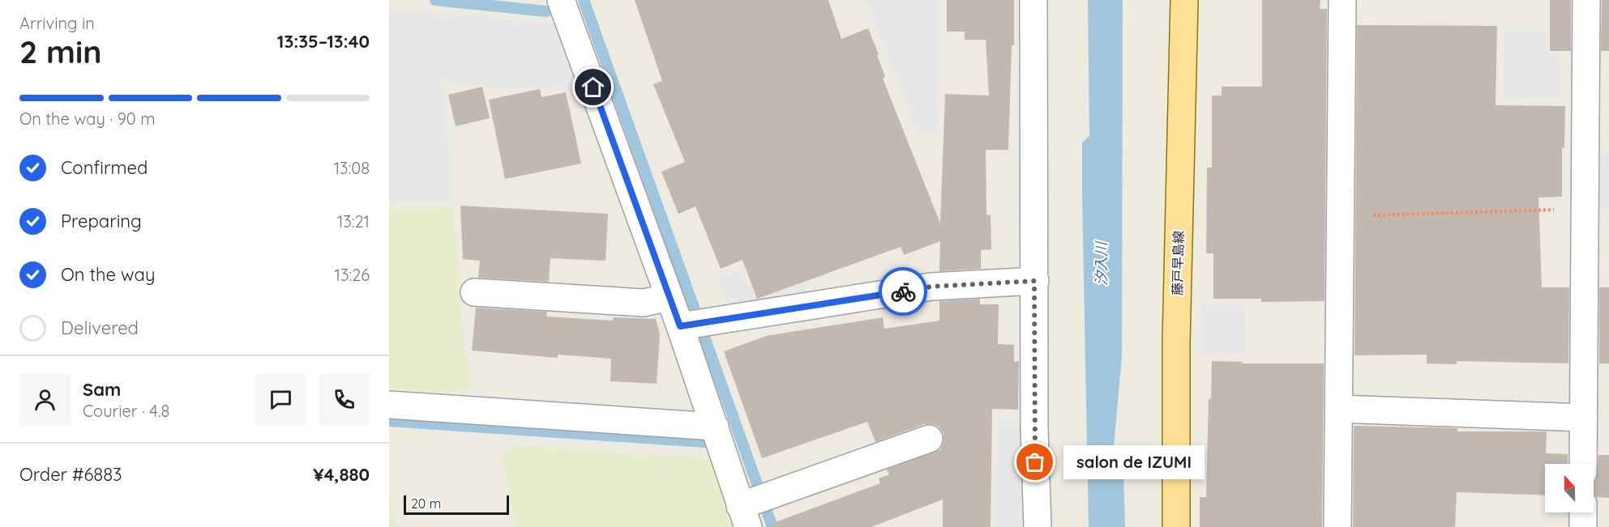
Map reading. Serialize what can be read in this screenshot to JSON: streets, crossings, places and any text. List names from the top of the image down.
{
  "streets": {
    "main road": ["藤戸早島線"]
  },
  "water": ["汐入川"],
  "places": ["salon de IZUMI"],
  "scale_bar": "20 m",
  "north": "top",
  "page": {
    "heading": ["2 min", "Arriving in", "13:35–13:40"],
    "panel": [
      "Sam",
      "Courier · 4.8",
      "Order #6883",
      "¥4,880"
    ],
    "bar": "On the way · 90 m",
    "list": [
      ["Confirmed", "13:08"],
      ["Preparing", "13:21"],
      ["On the way", "13:26"],
      "Delivered"
    ],
    "bubble": "salon de IZUMI",
    "scale": "20 m"
  }
}
